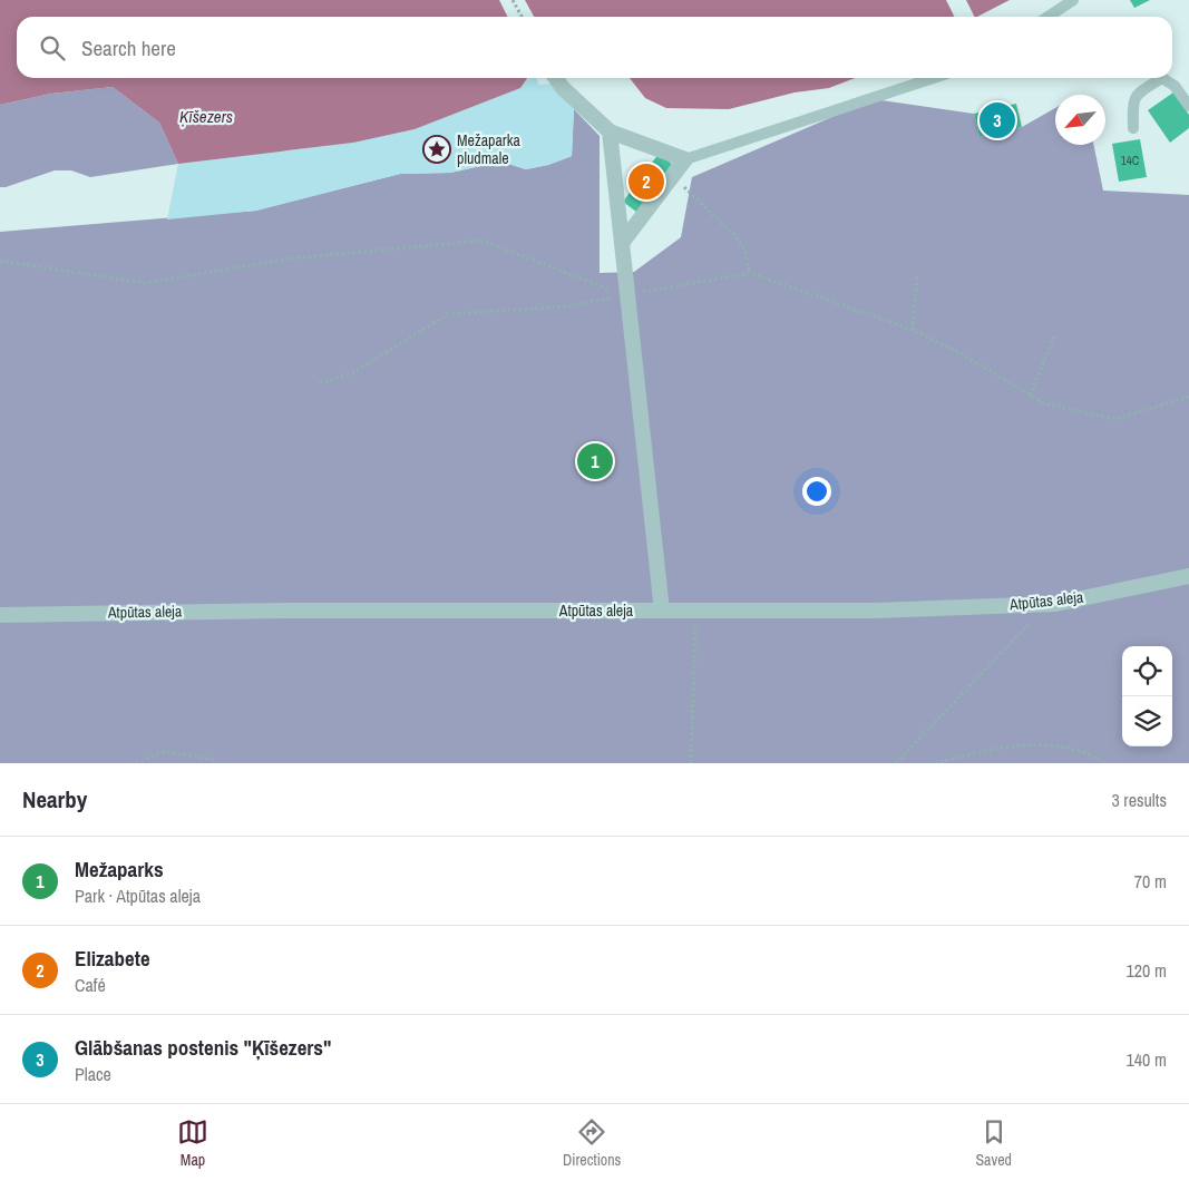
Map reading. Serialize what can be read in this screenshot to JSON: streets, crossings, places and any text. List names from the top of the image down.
{
  "streets": {
    "street": ["Atpūtas aleja"]
  },
  "water": ["Ķīšezers"],
  "places": {
    "place": ["Mežaparka pludmale"]
  },
  "house_numbers": ["14C"],
  "north": "bottom left",
  "page": {
    "search": "Search here",
    "pins": ["3", "2", "1"],
    "heading": ["Nearby", "3 results"],
    "list": [
      {
        "mark": "1",
        "name": "Mežaparks",
        "note": "Park · Atpūtas aleja",
        "value": "70 m"
      },
      {
        "mark": "2",
        "name": "Elizabete",
        "note": "Café",
        "value": "120 m"
      },
      {
        "mark": "3",
        "name": "Glābšanas postenis \"Ķīšezers\"",
        "note": "Place",
        "value": "140 m"
      }
    ],
    "nav": ["Map", "Directions", "Saved"]
  }
}
